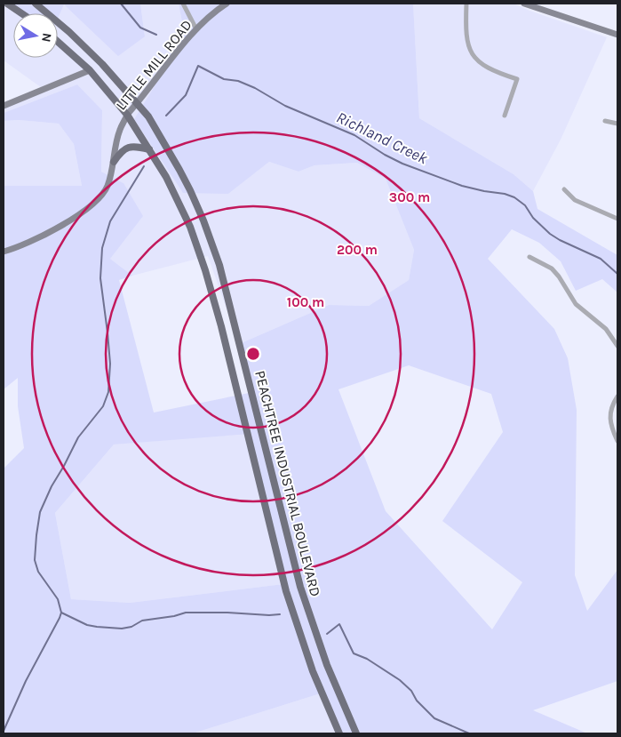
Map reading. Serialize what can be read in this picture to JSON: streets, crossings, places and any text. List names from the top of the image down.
{
  "streets": {
    "main road": ["PEACHTREE INDUSTRIAL BOULEVARD"],
    "street": ["LITTLE MILL ROAD"]
  },
  "crossings": [
    ["LITTLE MILL ROAD", "PEACHTREE INDUSTRIAL BOULEVARD"]
  ],
  "water": ["Richland Creek"],
  "north": "right",
  "rings": ["300 m", "200 m", "100 m"]
}
